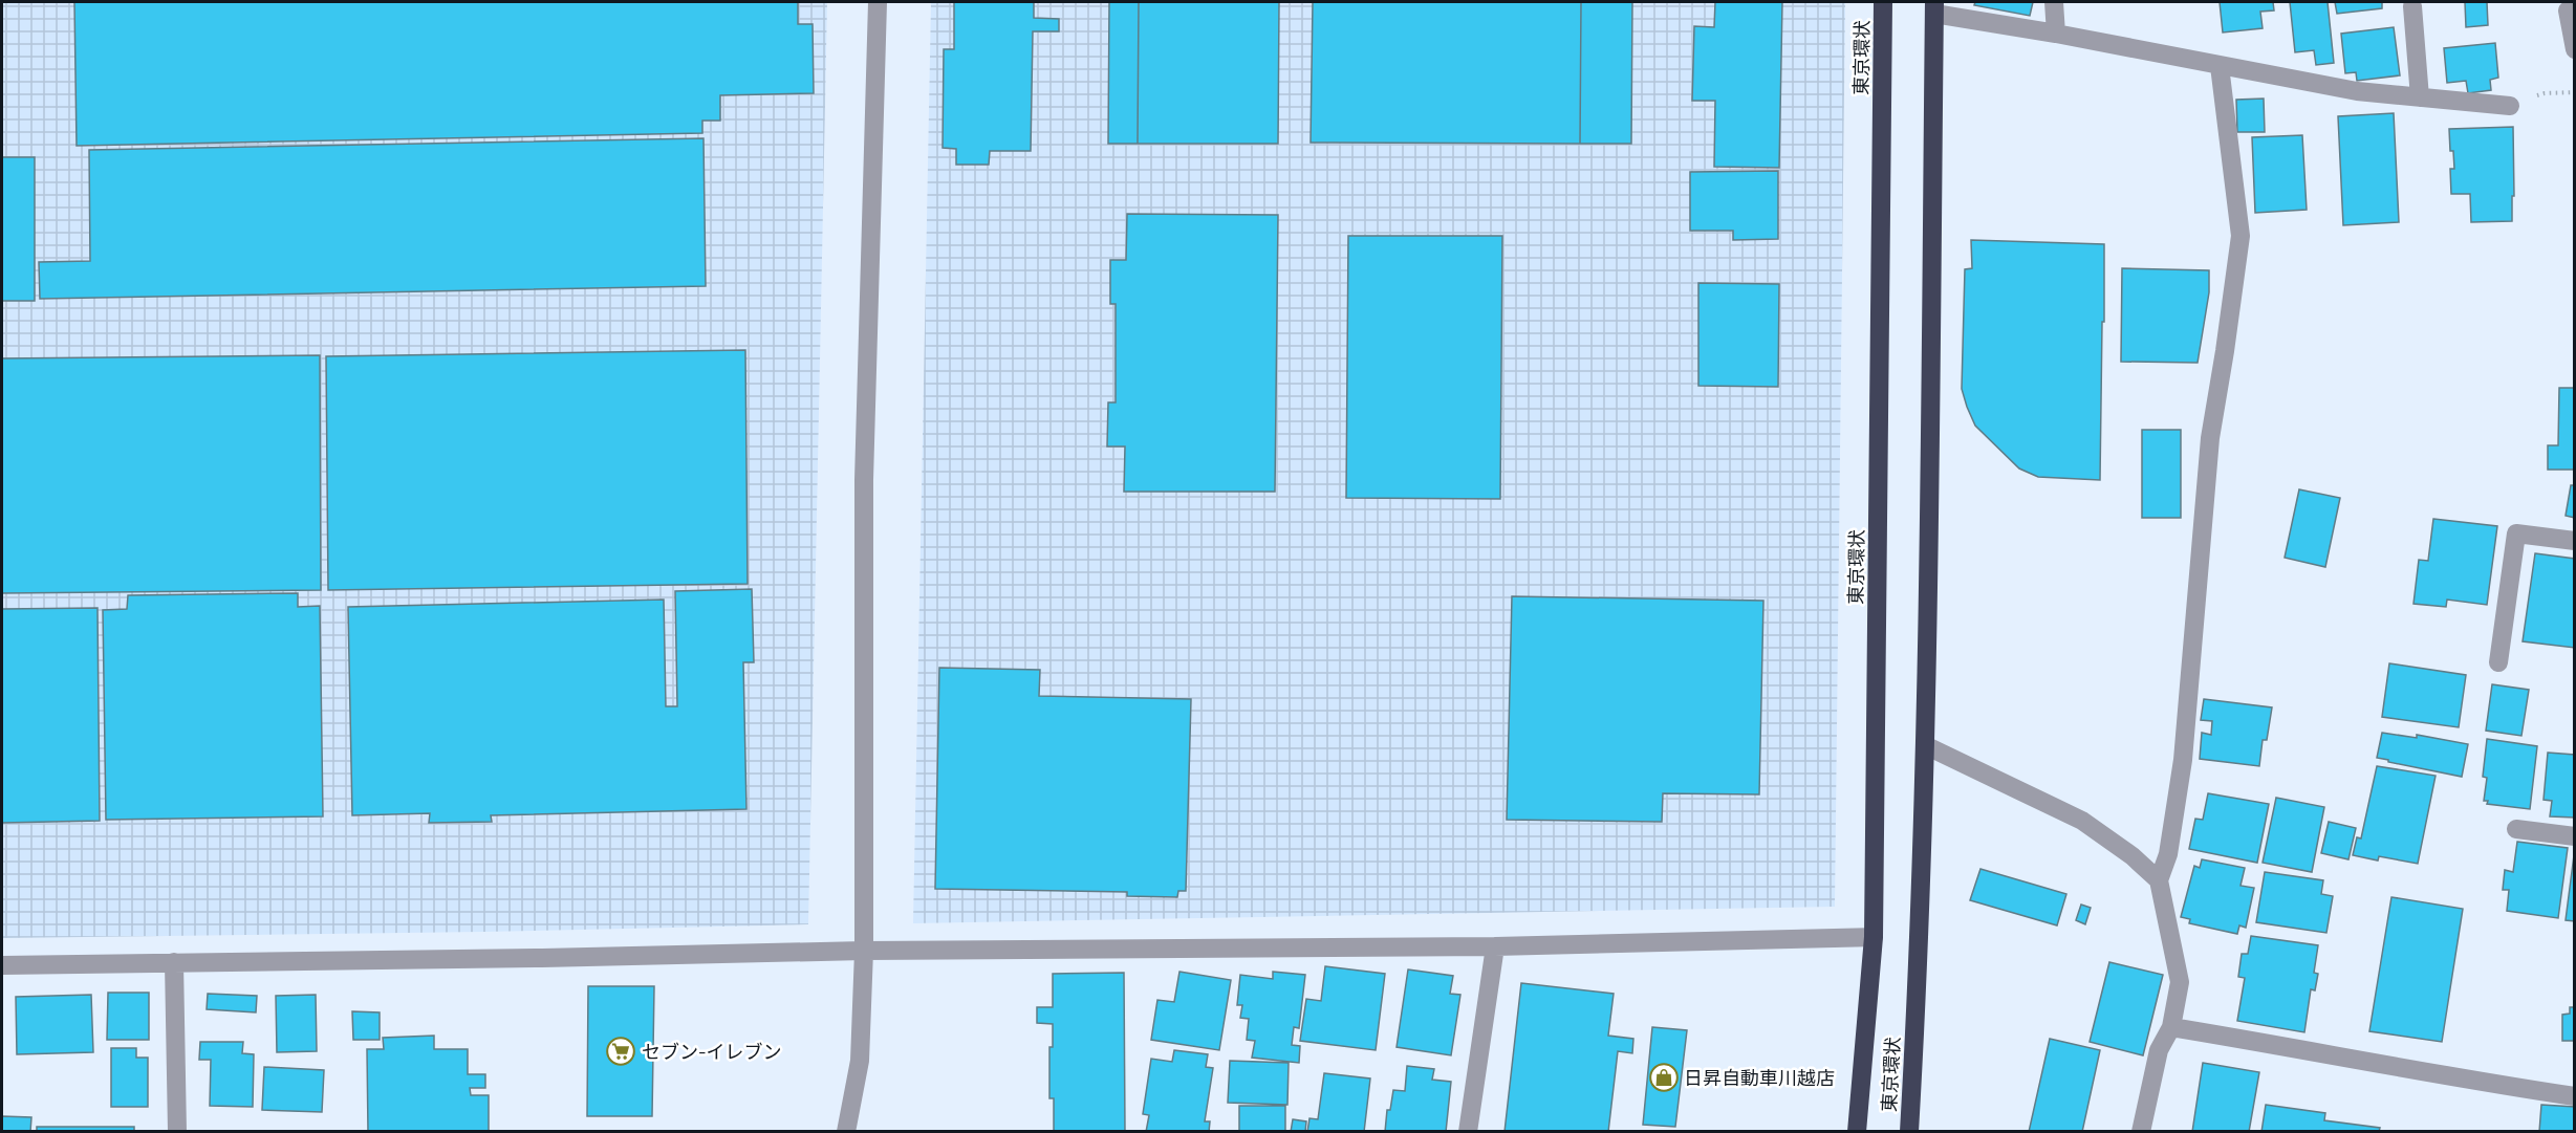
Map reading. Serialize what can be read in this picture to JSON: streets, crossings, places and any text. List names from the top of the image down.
{
  "streets": {
    "highway": ["東京環状"]
  },
  "places": {
    "supermarket": ["セブン-イレブン"],
    "shop": ["日昇自動車川越店"]
  }
}
